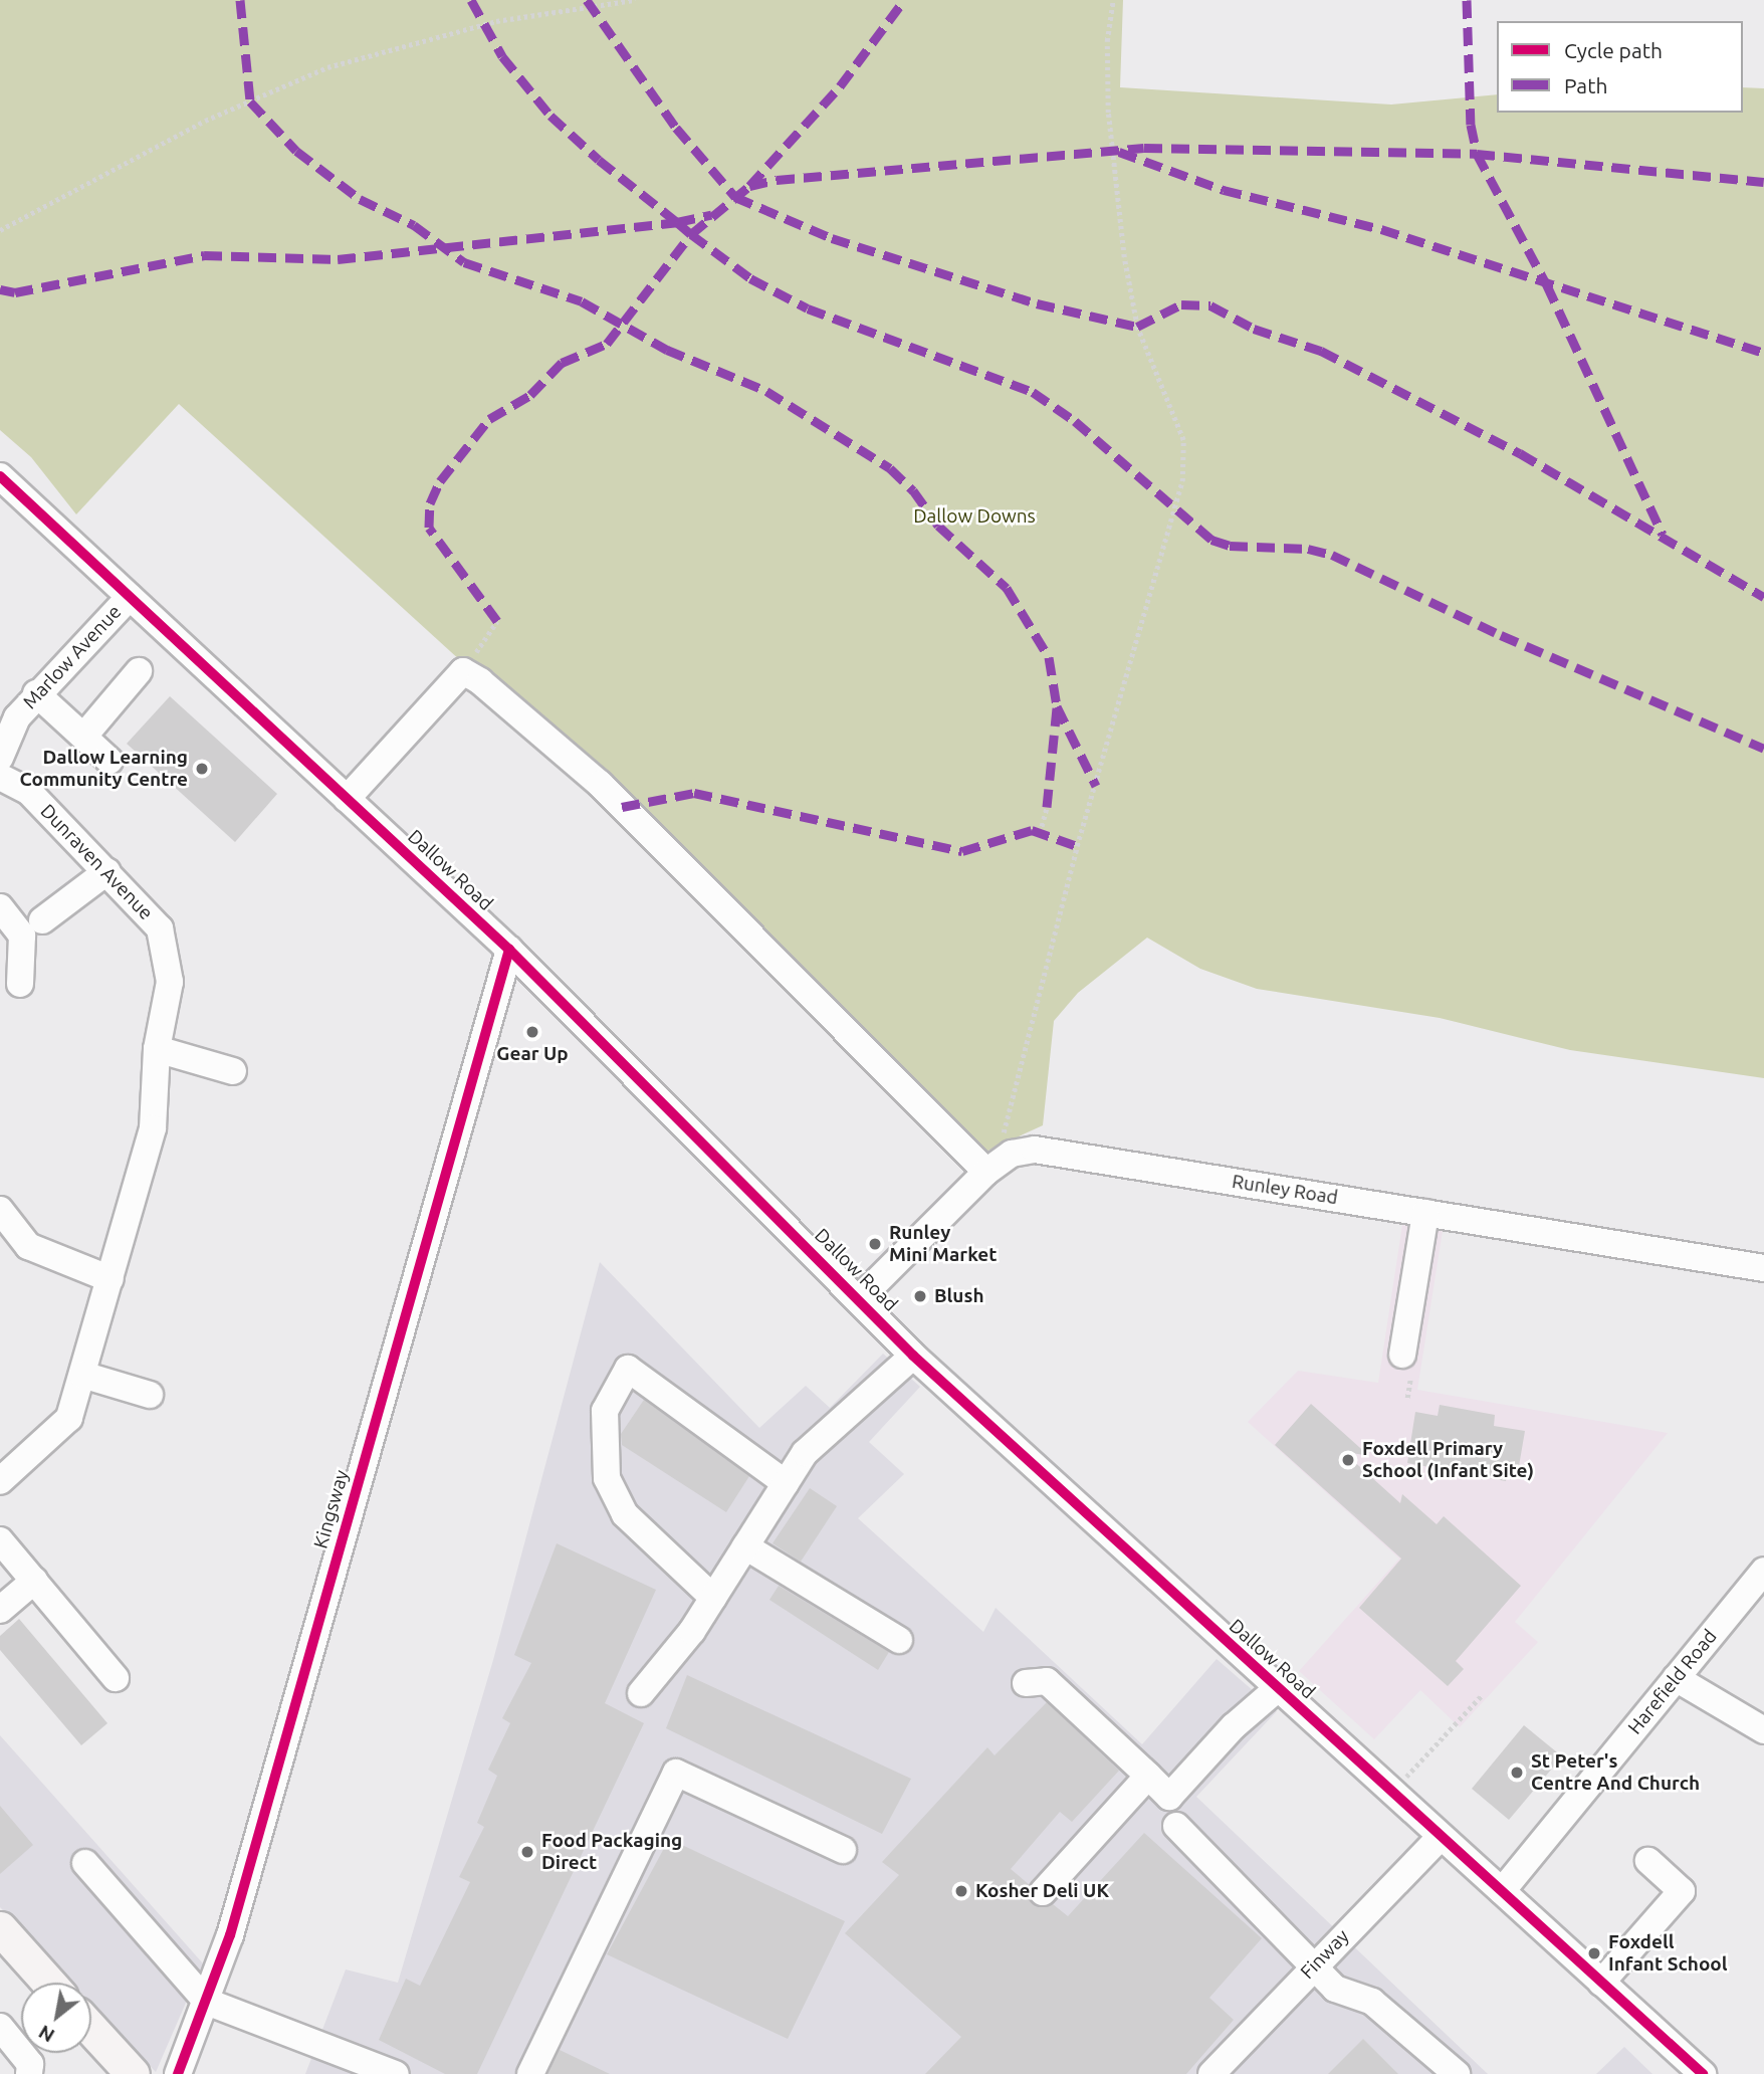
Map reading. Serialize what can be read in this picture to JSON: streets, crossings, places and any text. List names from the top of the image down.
{
  "streets": {
    "street": [
      "Marlow Avenue",
      "Dunraven Avenue",
      "Dallow Road",
      "Runley Road",
      "Kingsway",
      "Harefield Road",
      "Finway"
    ]
  },
  "crossings": [
    ["Marlow Avenue", "Dallow Road"],
    ["Dallow Road", "Kingsway"],
    ["Dallow Road", "Harefield Road"],
    ["Dallow Road", "Finway"]
  ],
  "parks": ["Dallow Downs"],
  "places": [
    "Dallow Learning Community Centre",
    "Gear Up",
    "Runley Mini Market",
    "Blush",
    "Foxdell Primary School (Infant Site)",
    "St Peter's Centre And Church",
    "Food Packaging Direct",
    "Kosher Deli UK",
    "Foxdell Infant School"
  ],
  "legend": ["Cycle path", "Path"],
  "north": "bottom left"
}
